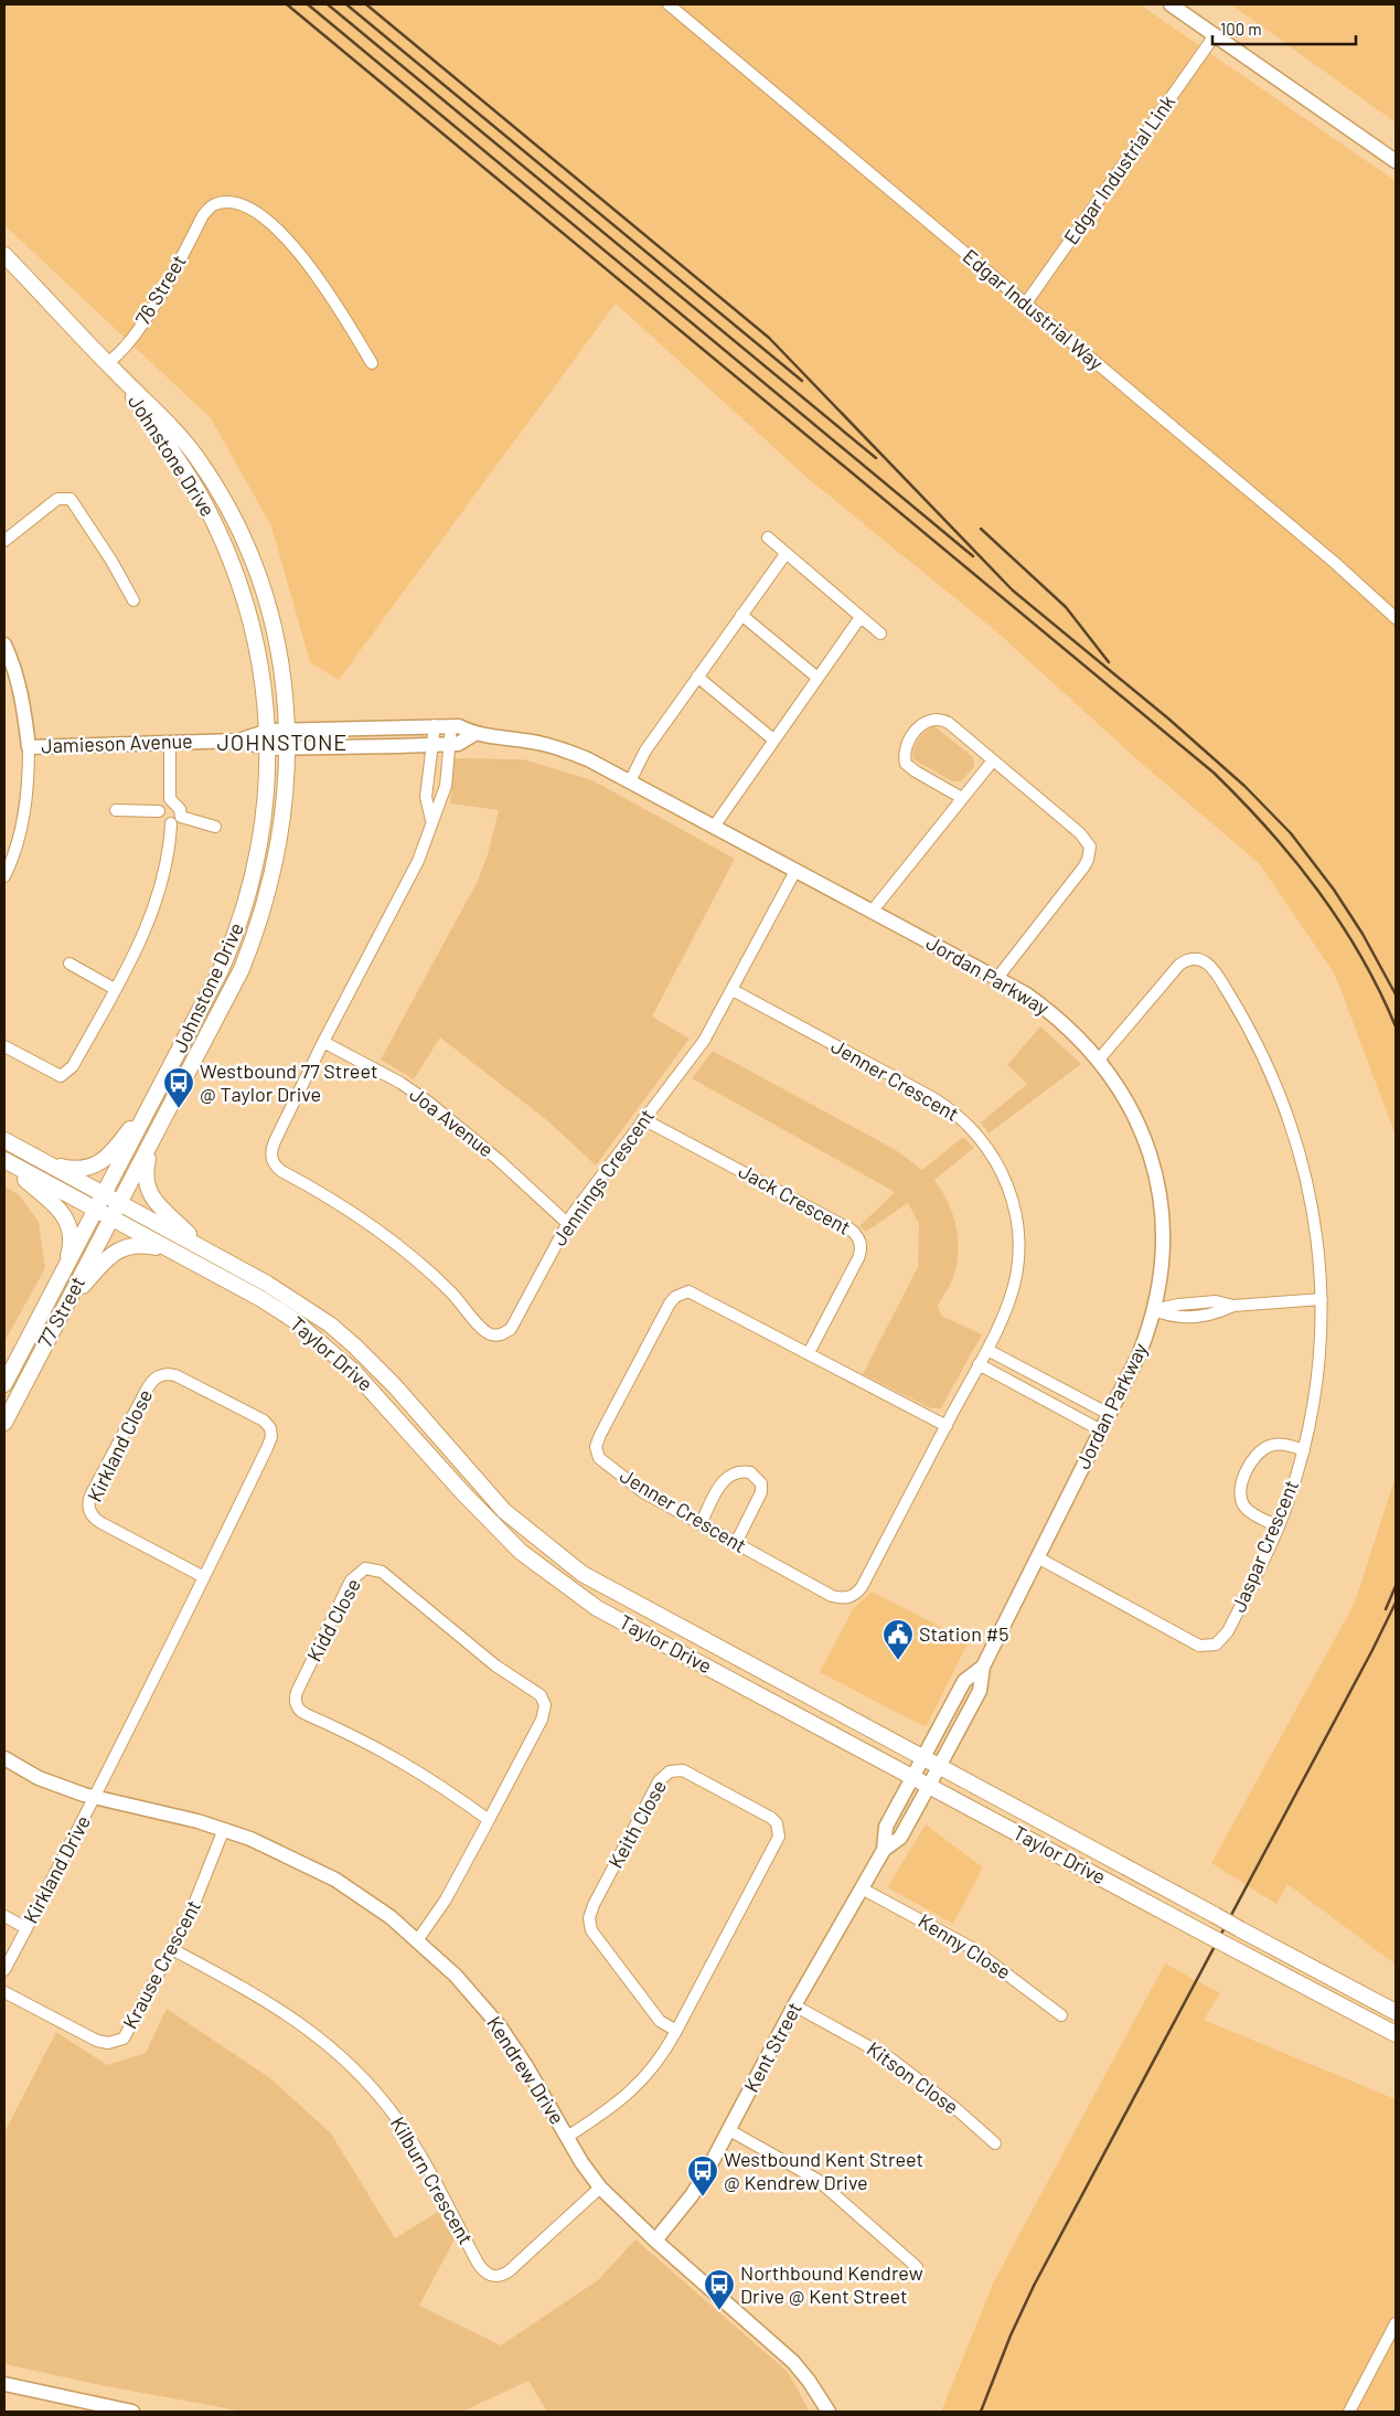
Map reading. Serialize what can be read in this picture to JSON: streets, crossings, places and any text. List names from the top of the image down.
{
  "streets": {
    "main road": ["Johnstone Drive", "77 Street", "Taylor Drive"],
    "street": [
      "Edgar Industrial Link",
      "76 Street",
      "Edgar Industrial Way",
      "Jamieson Avenue",
      "Jordan Parkway",
      "Jenner Crescent",
      "Joa Avenue",
      "Jennings Crescent",
      "Jack Crescent",
      "Kirkland Close",
      "Jaspar Crescent",
      "Kidd Close",
      "Keith Close",
      "Kirkland Drive",
      "Kenny Close",
      "Krause Crescent",
      "Kent Street",
      "Kendrew Drive",
      "Kitson Close",
      "Kilburn Crescent"
    ]
  },
  "crossings": [
    ["Edgar Industrial Link", "Edgar Industrial Way"],
    ["76 Street", "Johnstone Drive"],
    ["Johnstone Drive", "Jamieson Avenue"],
    ["Johnstone Drive", "Jordan Parkway"],
    ["Johnstone Drive", "77 Street"],
    ["Johnstone Drive", "Taylor Drive"],
    ["Jamieson Avenue", "Jordan Parkway"],
    ["Jordan Parkway", "Jennings Crescent"],
    ["Jordan Parkway", "Taylor Drive"],
    ["Jordan Parkway", "Jaspar Crescent"],
    ["Jordan Parkway", "Kent Street"],
    ["Jenner Crescent", "Jennings Crescent"],
    ["Jenner Crescent", "Jack Crescent"],
    ["Joa Avenue", "Jennings Crescent"],
    ["Jennings Crescent", "Jack Crescent"],
    ["77 Street", "Taylor Drive"],
    ["Taylor Drive", "Kent Street"],
    ["Kirkland Close", "Kirkland Drive"],
    ["Kirkland Close", "Kendrew Drive"],
    ["Kidd Close", "Kendrew Drive"],
    ["Keith Close", "Kendrew Drive"],
    ["Kirkland Drive", "Kendrew Drive"],
    ["Kenny Close", "Kent Street"],
    ["Krause Crescent", "Kendrew Drive"],
    ["Krause Crescent", "Kilburn Crescent"],
    ["Kent Street", "Kendrew Drive"],
    ["Kent Street", "Kitson Close"],
    ["Kendrew Drive", "Kilburn Crescent"]
  ],
  "districts": ["JOHNSTONE"],
  "places": {
    "bus stop": ["Westbound 77 Street @ Taylor Drive", "Westbound Kent Street @ Kendrew Drive", "Northbound Kendrew Drive @ Kent Street"],
    "public building": ["Station #5"]
  },
  "scale_bar": "100 m"
}
